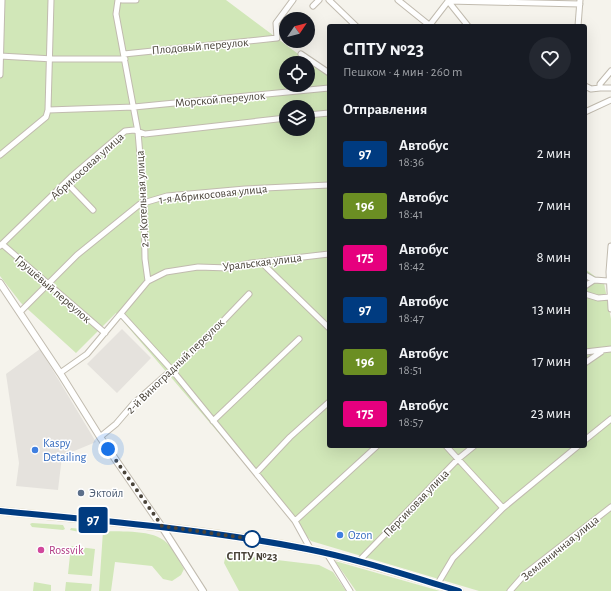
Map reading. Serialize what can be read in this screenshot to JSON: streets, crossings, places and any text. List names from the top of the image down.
{
  "streets": {
    "street": [
      "Плодовый переулок",
      "Морской переулок",
      "Абрикосовая улица",
      "1-я Абрикосовая улица",
      "2-я Котельная улица",
      "Уральская улица",
      "Грушёвый переулок",
      "2-й Виноградный переулок",
      "Персиковая улица",
      "Земляничная улица"
    ]
  },
  "crossings": [
    ["Плодовый переулок", "2-я Котельная улица"],
    ["Морской переулок", "2-я Котельная улица"],
    ["Абрикосовая улица", "2-я Котельная улица"],
    ["Абрикосовая улица", "Грушёвый переулок"],
    ["1-я Абрикосовая улица", "2-я Котельная улица"],
    ["1-я Абрикосовая улица", "Грушёвый переулок"],
    ["2-я Котельная улица", "Уральская улица"]
  ],
  "places": [
    "Kaspy Detailing",
    "Эктойл",
    "Ozon",
    "СПТУ №23",
    "Rossvik"
  ],
  "lines": ["bus line 97"],
  "north": "top right",
  "page": {
    "on_map": "97",
    "heading": [
      ["СПТУ №23", "Пешком · 4 мин · 260 m"],
      "Отправления"
    ],
    "list": [
      {
        "mark": "97",
        "name": "Автобус",
        "note": "18:36",
        "value": "2 мин"
      },
      {
        "mark": "196",
        "name": "Автобус",
        "note": "18:41",
        "value": "7 мин"
      },
      {
        "mark": "175",
        "name": "Автобус",
        "note": "18:42",
        "value": "8 мин"
      },
      {
        "mark": "97",
        "name": "Автобус",
        "note": "18:47",
        "value": "13 мин"
      },
      {
        "mark": "196",
        "name": "Автобус",
        "note": "18:51",
        "value": "17 мин"
      },
      {
        "mark": "175",
        "name": "Автобус",
        "note": "18:57",
        "value": "23 мин"
      }
    ]
  }
}
